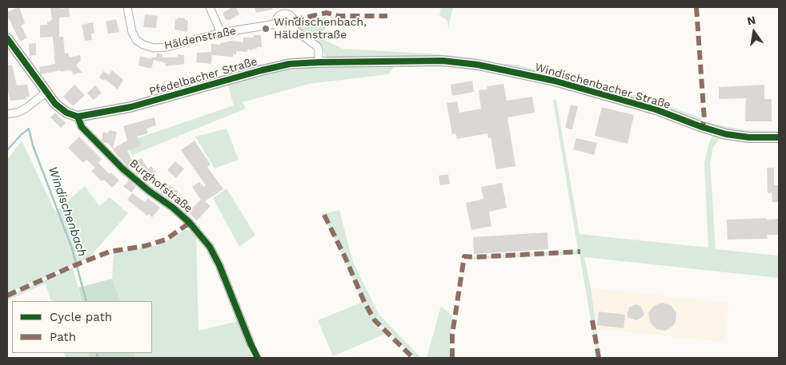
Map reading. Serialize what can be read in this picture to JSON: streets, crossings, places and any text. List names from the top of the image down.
{
  "streets": {
    "street": [
      "Häldenstraße",
      "Pfedelbacher Straße",
      "Windischenbacher Straße",
      "Burghofstraße"
    ]
  },
  "crossings": [
    ["Pfedelbacher Straße", "Windischenbacher Straße"],
    ["Pfedelbacher Straße", "Burghofstraße"]
  ],
  "water": ["Windischenbach"],
  "places": ["Windischenbach, Häldenstraße"],
  "legend": ["Cycle path", "Path"],
  "north": "top"
}
